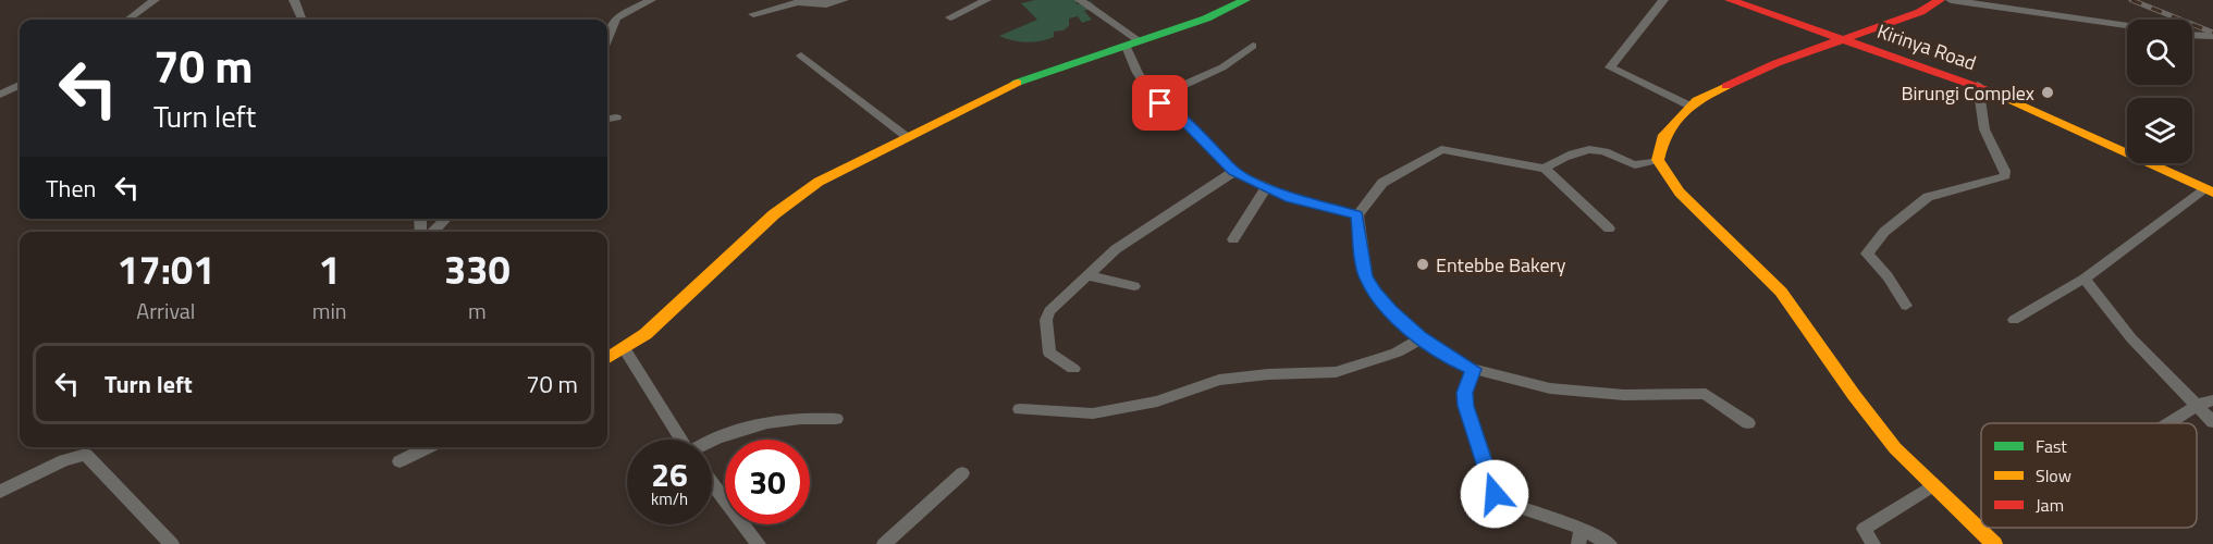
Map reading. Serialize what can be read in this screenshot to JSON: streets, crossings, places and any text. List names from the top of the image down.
{
  "streets": {
    "street": ["Kirinya Road"]
  },
  "places": ["Birungi Complex", "Entebbe Bakery"],
  "legend": ["Fast", "Slow", "Jam"],
  "page": {
    "turn": ["70 m", "Turn left"],
    "then": "Then",
    "eta": [
      "17:01",
      "Arrival",
      "1",
      "min",
      "330",
      "m"
    ],
    "list": [
      {
        "name": "Turn left",
        "value": "70 m"
      }
    ],
    "speed": "26 km/h",
    "limit": "30"
  }
}
